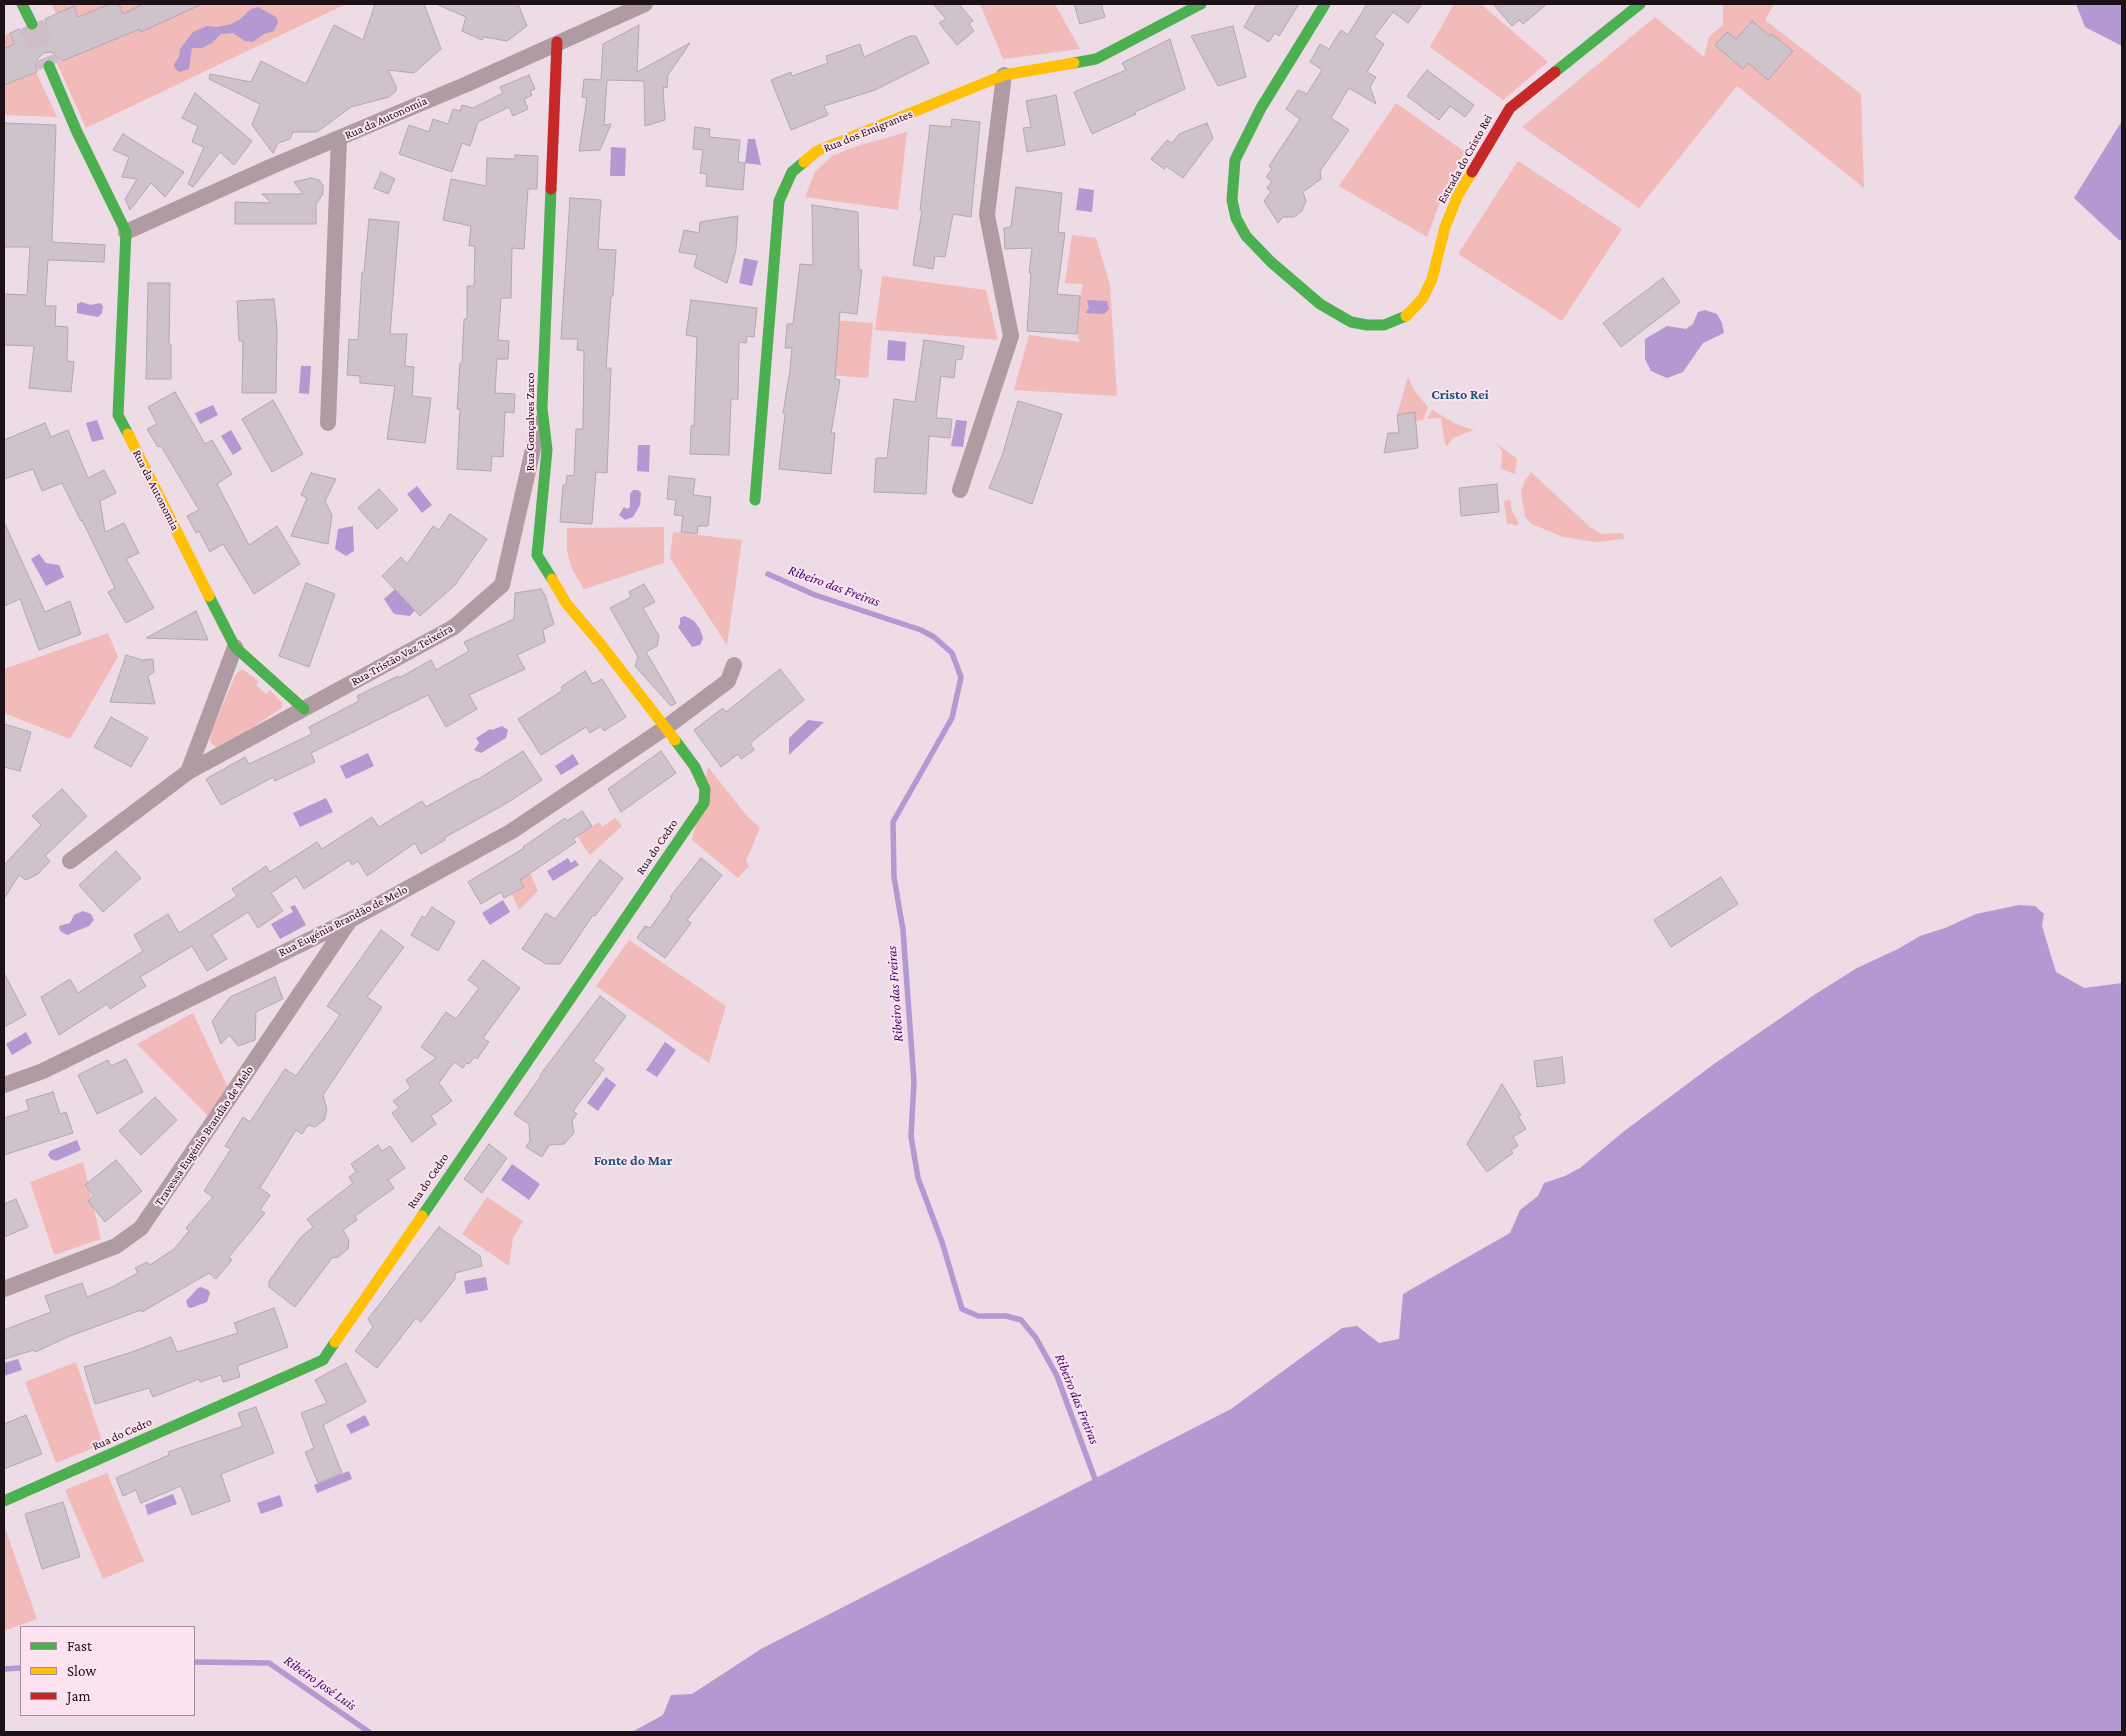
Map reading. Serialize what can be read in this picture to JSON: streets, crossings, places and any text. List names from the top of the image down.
{
  "streets": {
    "street": [
      "Rua da Autonomia",
      "Rua dos Emigrantes",
      "Estrada do Cristo Rei",
      "Rua Gonçalves Zarco",
      "Rua Tristão Vaz Teixeira",
      "Rua do Cedro",
      "Rua Eugénia Brandão de Melo",
      "Travessa Eugénio Brandão de Melo"
    ]
  },
  "crossings": [
    ["Rua da Autonomia", "Rua Gonçalves Zarco"],
    ["Rua da Autonomia", "Rua Tristão Vaz Teixeira"],
    ["Rua Gonçalves Zarco", "Rua Tristão Vaz Teixeira"],
    ["Rua Gonçalves Zarco", "Rua do Cedro"],
    ["Rua Gonçalves Zarco", "Rua Eugénia Brandão de Melo"],
    ["Rua do Cedro", "Rua Eugénia Brandão de Melo"],
    ["Rua Eugénia Brandão de Melo", "Travessa Eugénio Brandão de Melo"]
  ],
  "districts": ["Cristo Rei", "Fonte do Mar"],
  "water": ["Ribeiro das Freiras", "Ribeiro José Luis"],
  "legend": ["Fast", "Slow", "Jam"]
}
